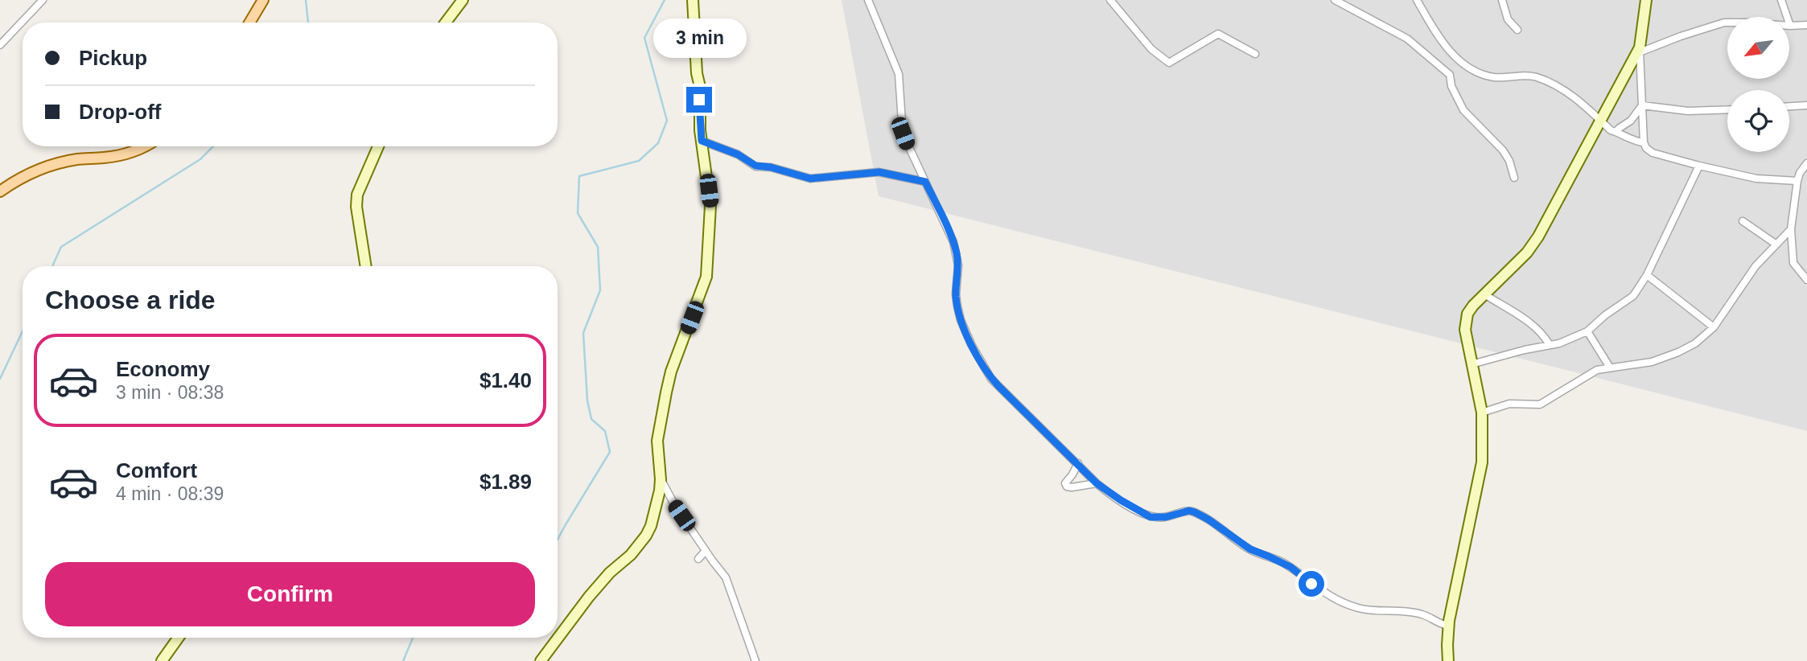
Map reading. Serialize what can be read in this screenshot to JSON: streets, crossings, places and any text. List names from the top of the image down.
{
  "north": "bottom left",
  "page": {
    "bubble": "3 min",
    "banner": ["Pickup", "Drop-off"],
    "heading": "Choose a ride",
    "list": [
      {
        "name": "Economy",
        "note": "3 min · 08:38",
        "value": "$1.40"
      },
      {
        "name": "Comfort",
        "note": "4 min · 08:39",
        "value": "$1.89"
      }
    ],
    "buttons": "Confirm"
  }
}
